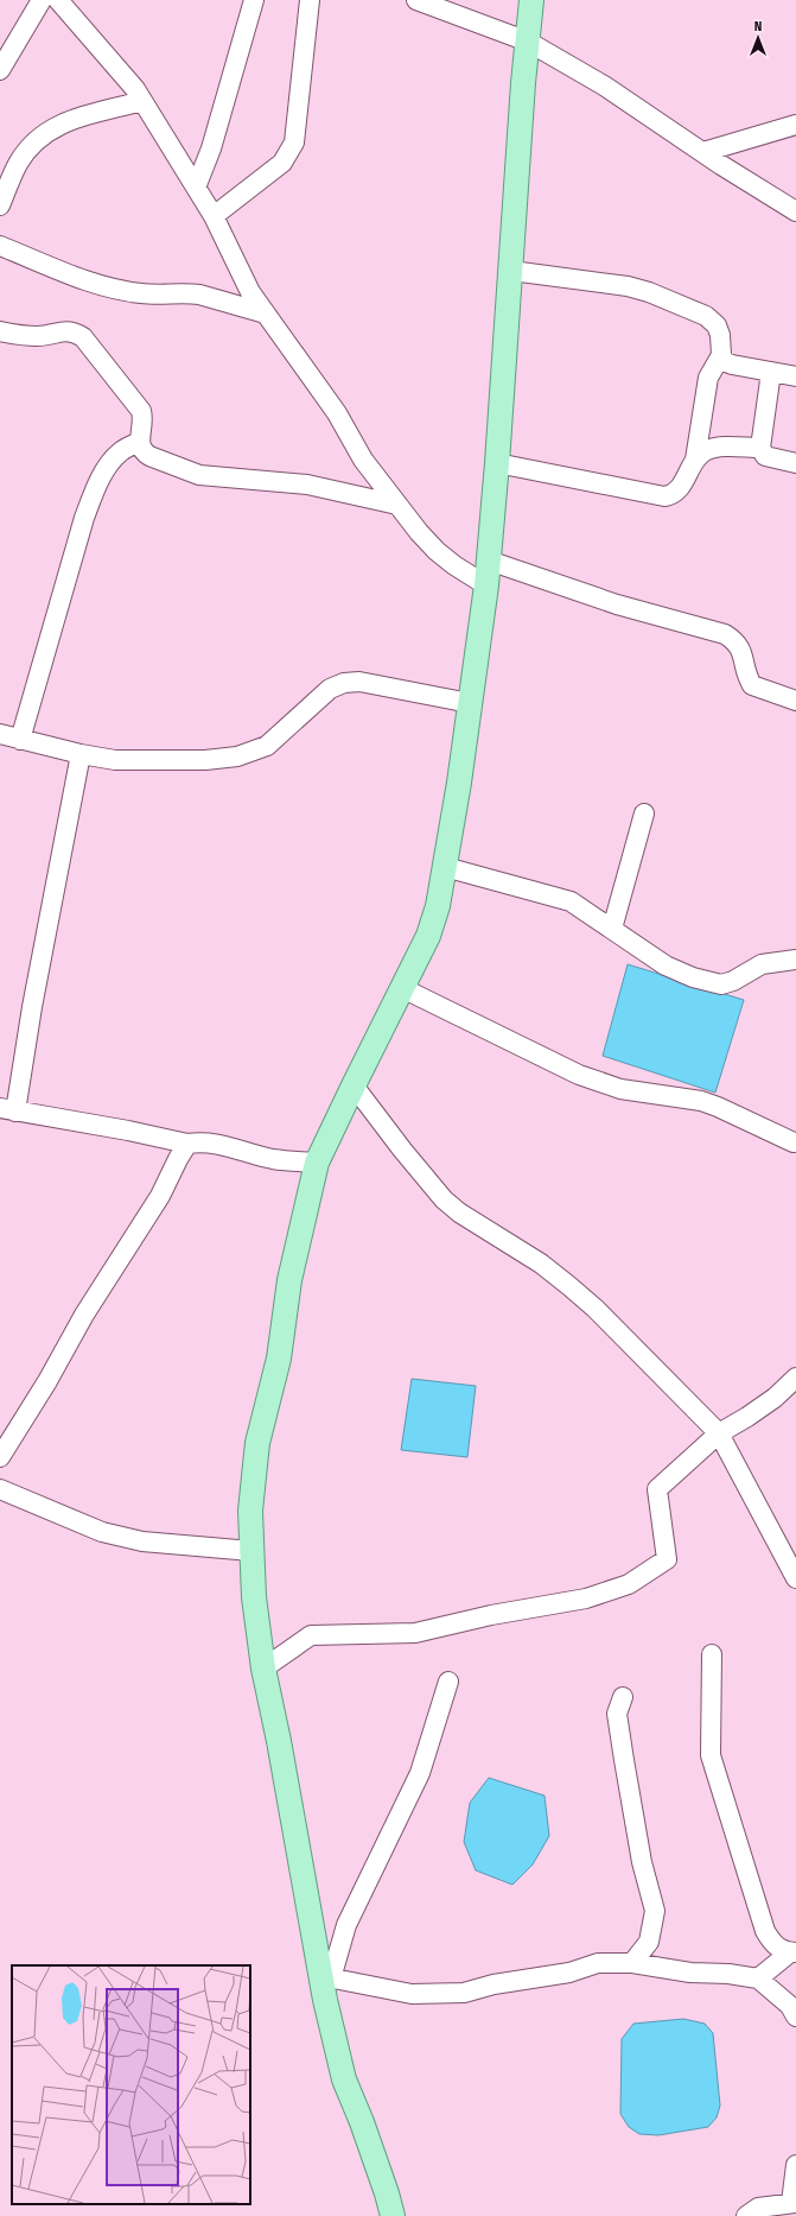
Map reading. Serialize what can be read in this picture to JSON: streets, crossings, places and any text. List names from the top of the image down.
{
  "north": "top"
}
